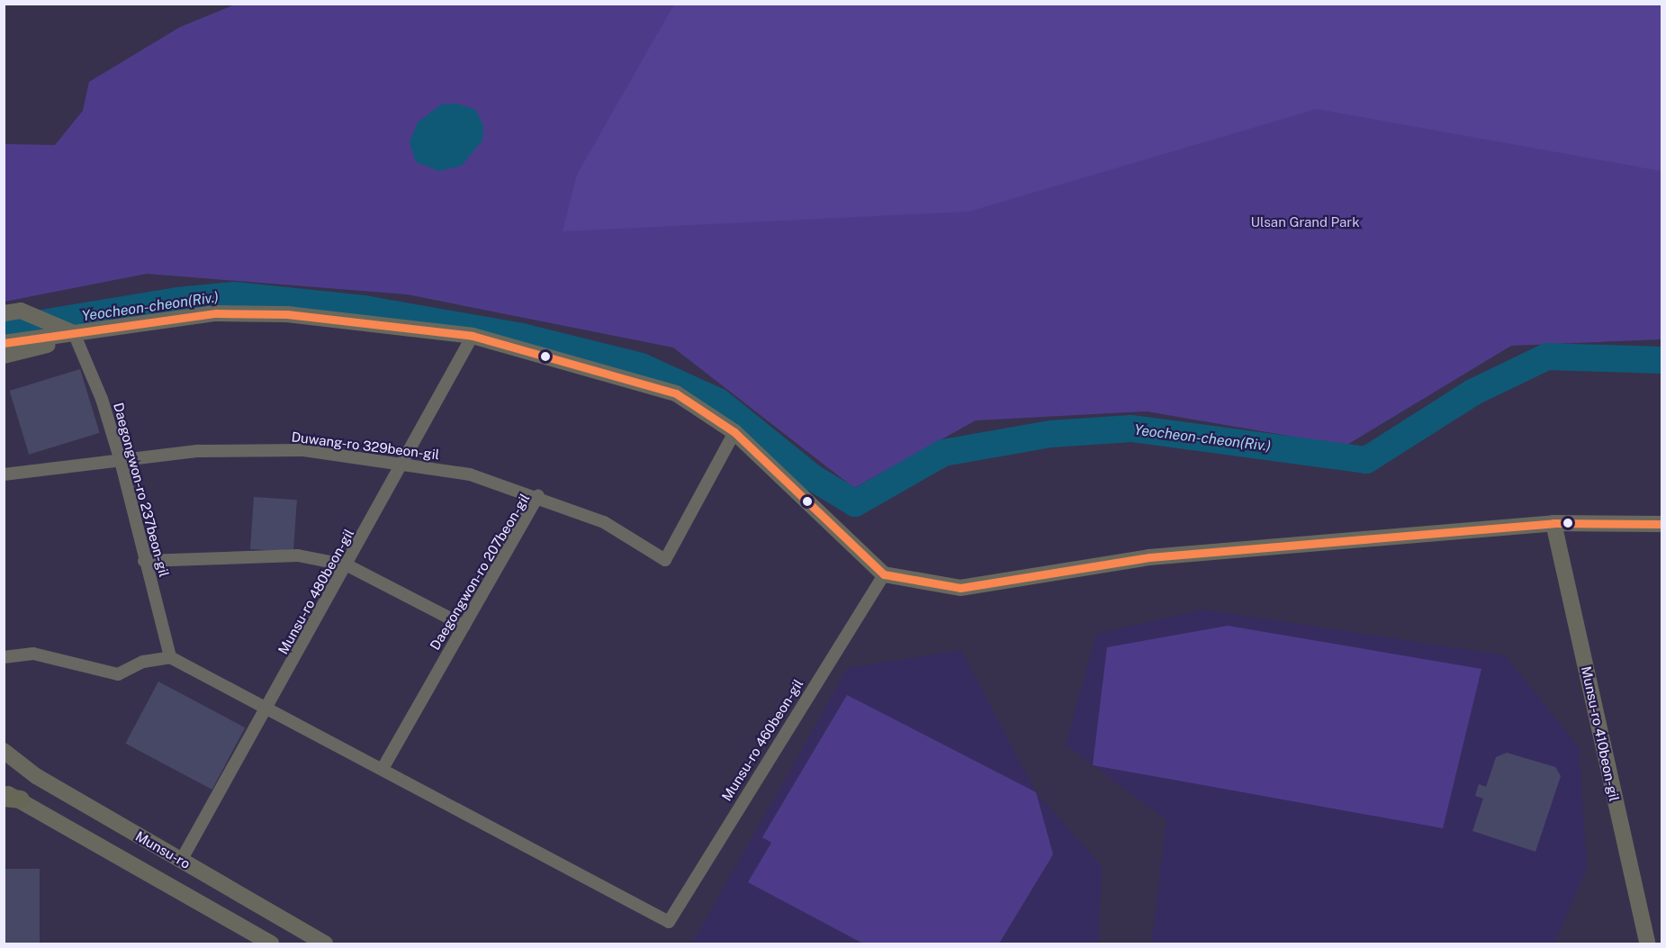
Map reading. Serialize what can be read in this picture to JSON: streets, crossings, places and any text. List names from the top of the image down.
{
  "streets": {
    "street": [
      "Duwang-ro 329beon-gil",
      "Daegongwon-ro 237beon-gil",
      "Daegongwon-ro 207beon-gil",
      "Munsu-ro 480beon-gil",
      "Munsu-ro 410beon-gil",
      "Munsu-ro 460beon-gil",
      "Munsu-ro"
    ]
  },
  "crossings": [
    ["Duwang-ro 329beon-gil", "Daegongwon-ro 237beon-gil"],
    ["Duwang-ro 329beon-gil", "Daegongwon-ro 207beon-gil"],
    ["Duwang-ro 329beon-gil", "Munsu-ro 480beon-gil"],
    ["Daegongwon-ro 207beon-gil", "Munsu-ro 460beon-gil"],
    ["Munsu-ro 480beon-gil", "Munsu-ro"]
  ],
  "water": ["Yeocheon-cheon(Riv.)"],
  "parks": ["Ulsan Grand Park"]
}
